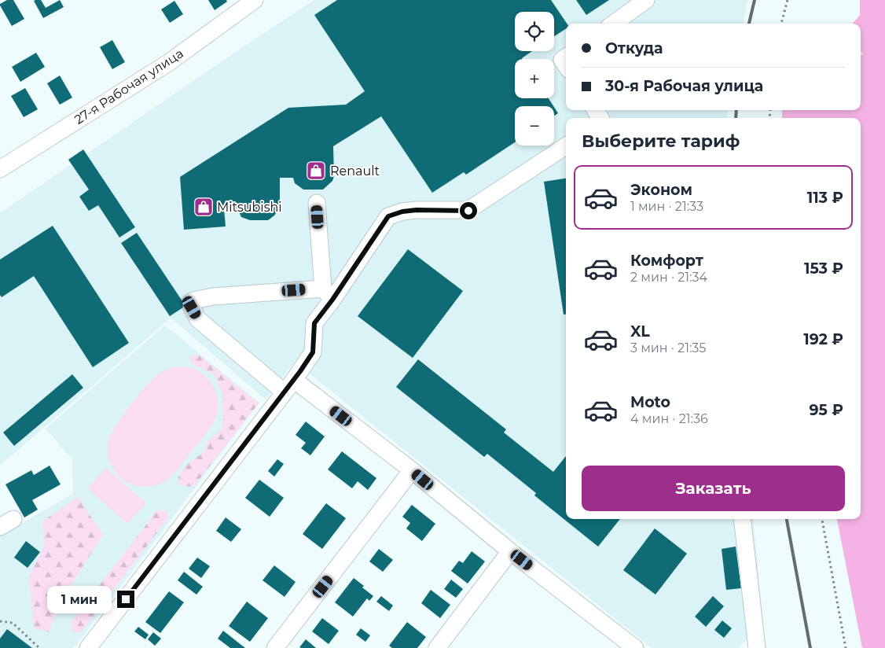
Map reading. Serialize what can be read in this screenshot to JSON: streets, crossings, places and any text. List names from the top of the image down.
{
  "streets": {
    "street": ["27-я Рабочая улица"]
  },
  "places": {
    "shop": ["Renault", "Mitsubishi"]
  },
  "page": {
    "map_buttons": ["+", "−"],
    "banner": ["Откуда", "30-я Рабочая улица"],
    "heading": "Выберите тариф",
    "list": [
      {
        "name": "Эконом",
        "note": "1 мин · 21:33",
        "value": "113 ₽"
      },
      {
        "name": "Комфорт",
        "note": "2 мин · 21:34",
        "value": "153 ₽"
      },
      {
        "name": "XL",
        "note": "3 мин · 21:35",
        "value": "192 ₽"
      },
      {
        "name": "Moto",
        "note": "4 мин · 21:36",
        "value": "95 ₽"
      }
    ],
    "buttons": "Заказать",
    "bubble": "1 мин"
  }
}
